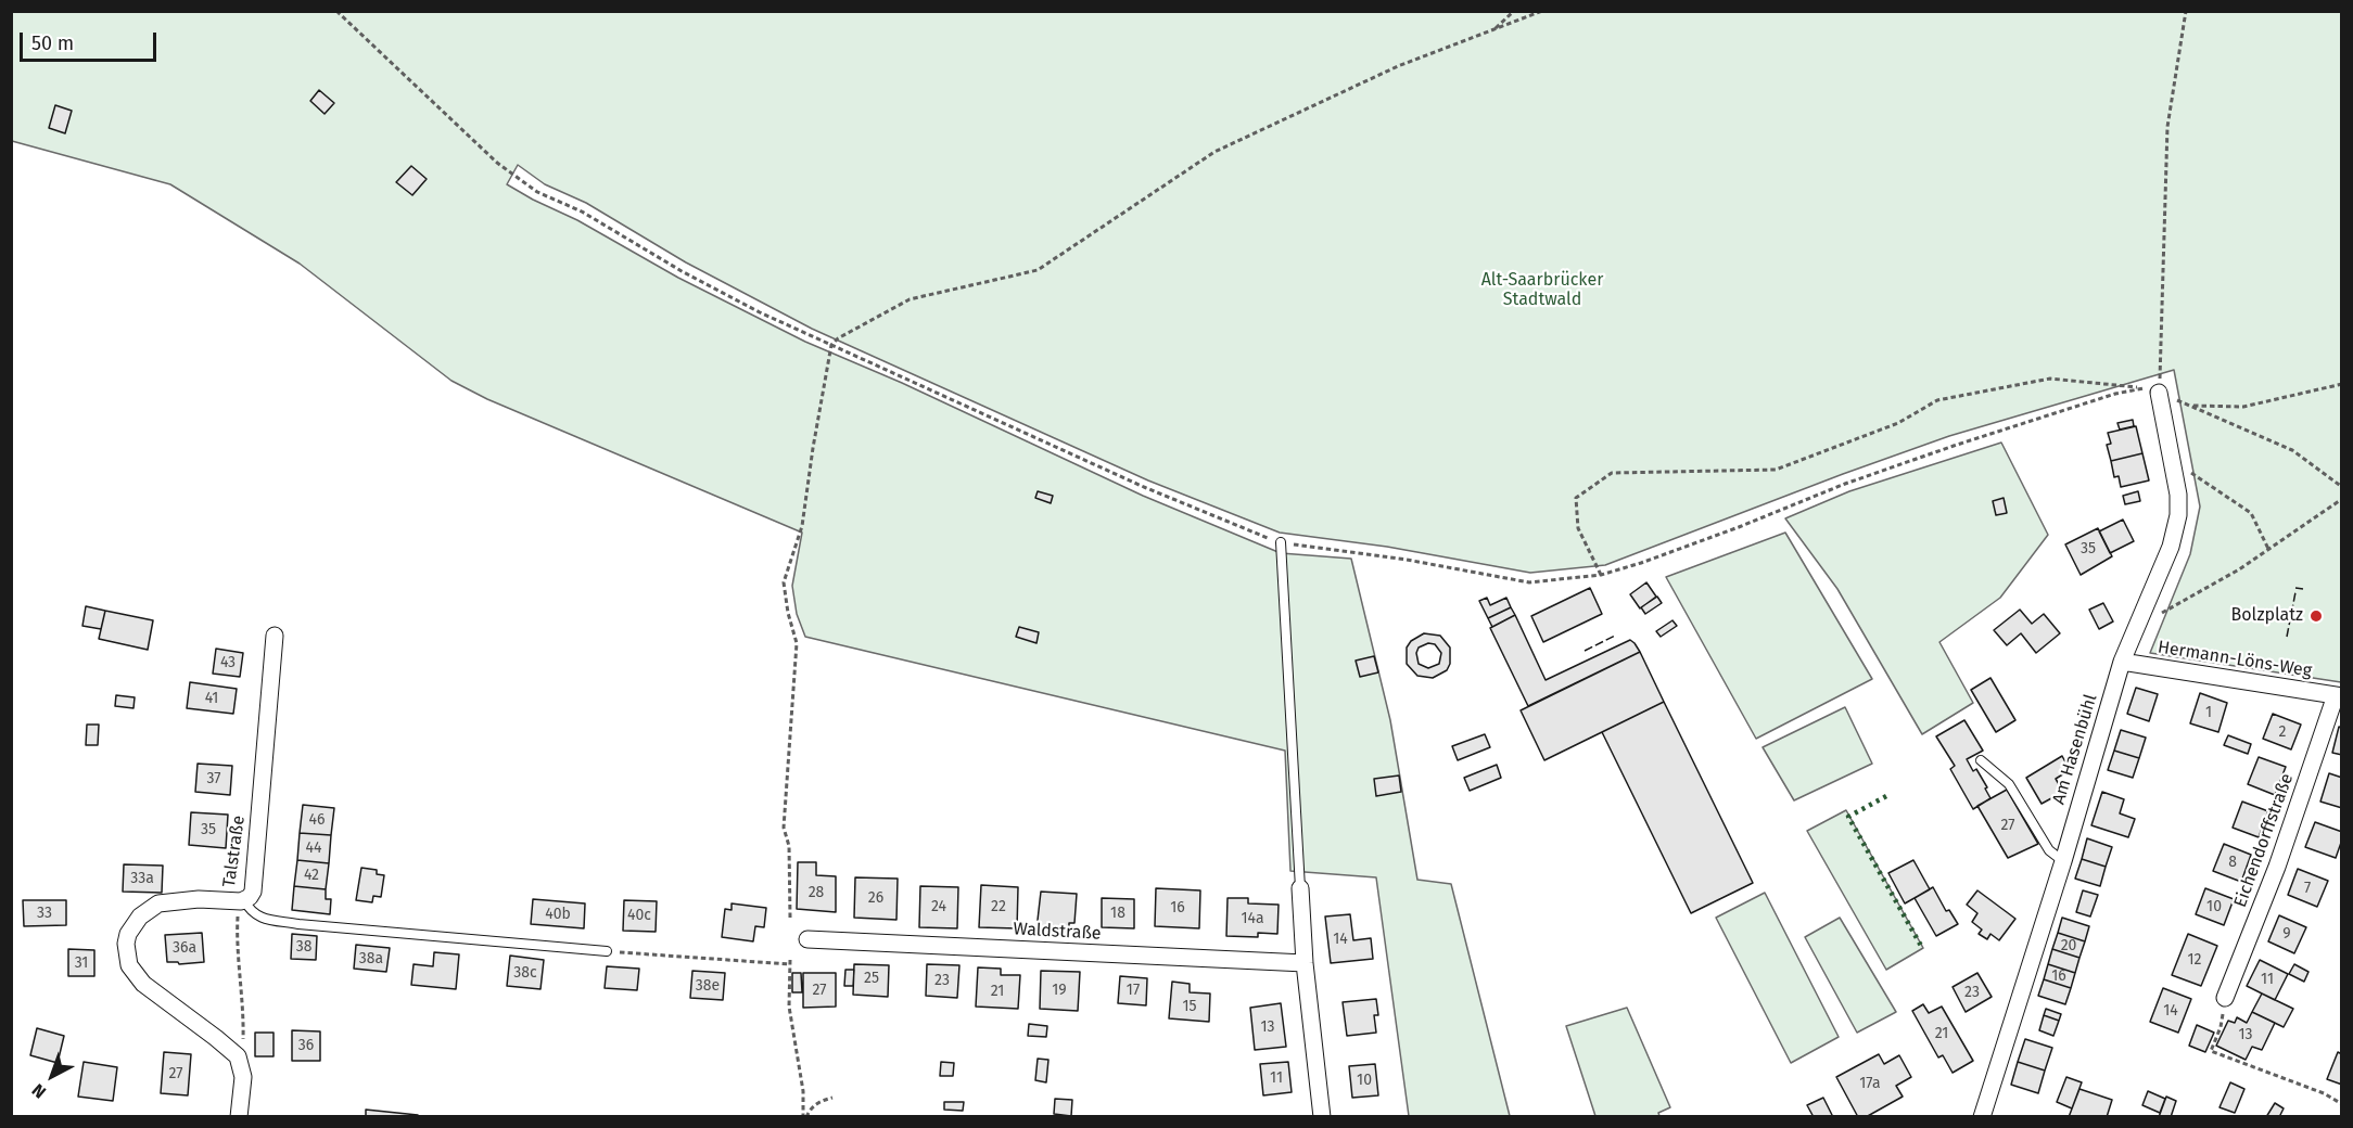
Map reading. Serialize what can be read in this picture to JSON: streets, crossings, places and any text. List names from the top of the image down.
{
  "streets": {
    "street": [
      "Hermann-Löns-Weg",
      "Am Hasenbühl",
      "Eichendorffstraße",
      "Talstraße",
      "Waldstraße"
    ]
  },
  "crossings": [
    ["Hermann-Löns-Weg", "Am Hasenbühl"],
    ["Hermann-Löns-Weg", "Eichendorffstraße"]
  ],
  "parks": ["Alt-Saarbrücker Stadtwald"],
  "places": ["Bolzplatz"],
  "house_numbers": [
    "35",
    "43",
    "41",
    "1",
    "2",
    "37",
    "46",
    "27",
    "35",
    "44",
    "8",
    "42",
    "33a",
    "7",
    "28",
    "26",
    "24",
    "22",
    "10",
    "16",
    "33",
    "18",
    "40b",
    "40c",
    "14a",
    "9",
    "14",
    "20",
    "38",
    "36a",
    "38a",
    "12",
    "31",
    "38c",
    "16",
    "25",
    "11",
    "23",
    "38e",
    "27",
    "19",
    "17",
    "21",
    "23",
    "15",
    "14",
    "13",
    "21",
    "13",
    "36",
    "27",
    "11",
    "10",
    "17a"
  ],
  "scale_bar": "50 m",
  "north": "bottom left"
}
